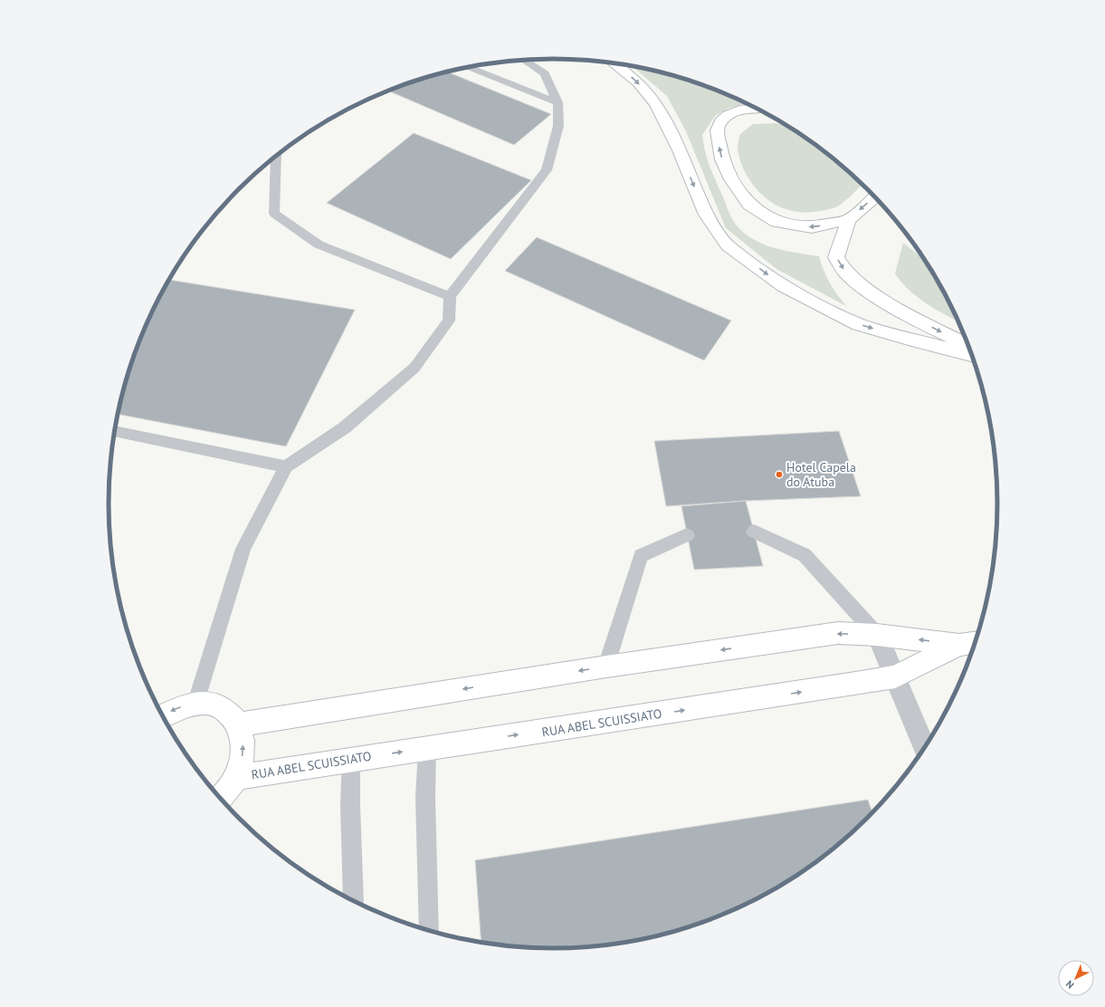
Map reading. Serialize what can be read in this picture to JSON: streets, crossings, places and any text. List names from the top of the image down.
{
  "streets": {
    "main road": ["RUA ABEL SCUISSIATO"]
  },
  "places": ["Hotel Capela do Atuba"],
  "north": "bottom left"
}
